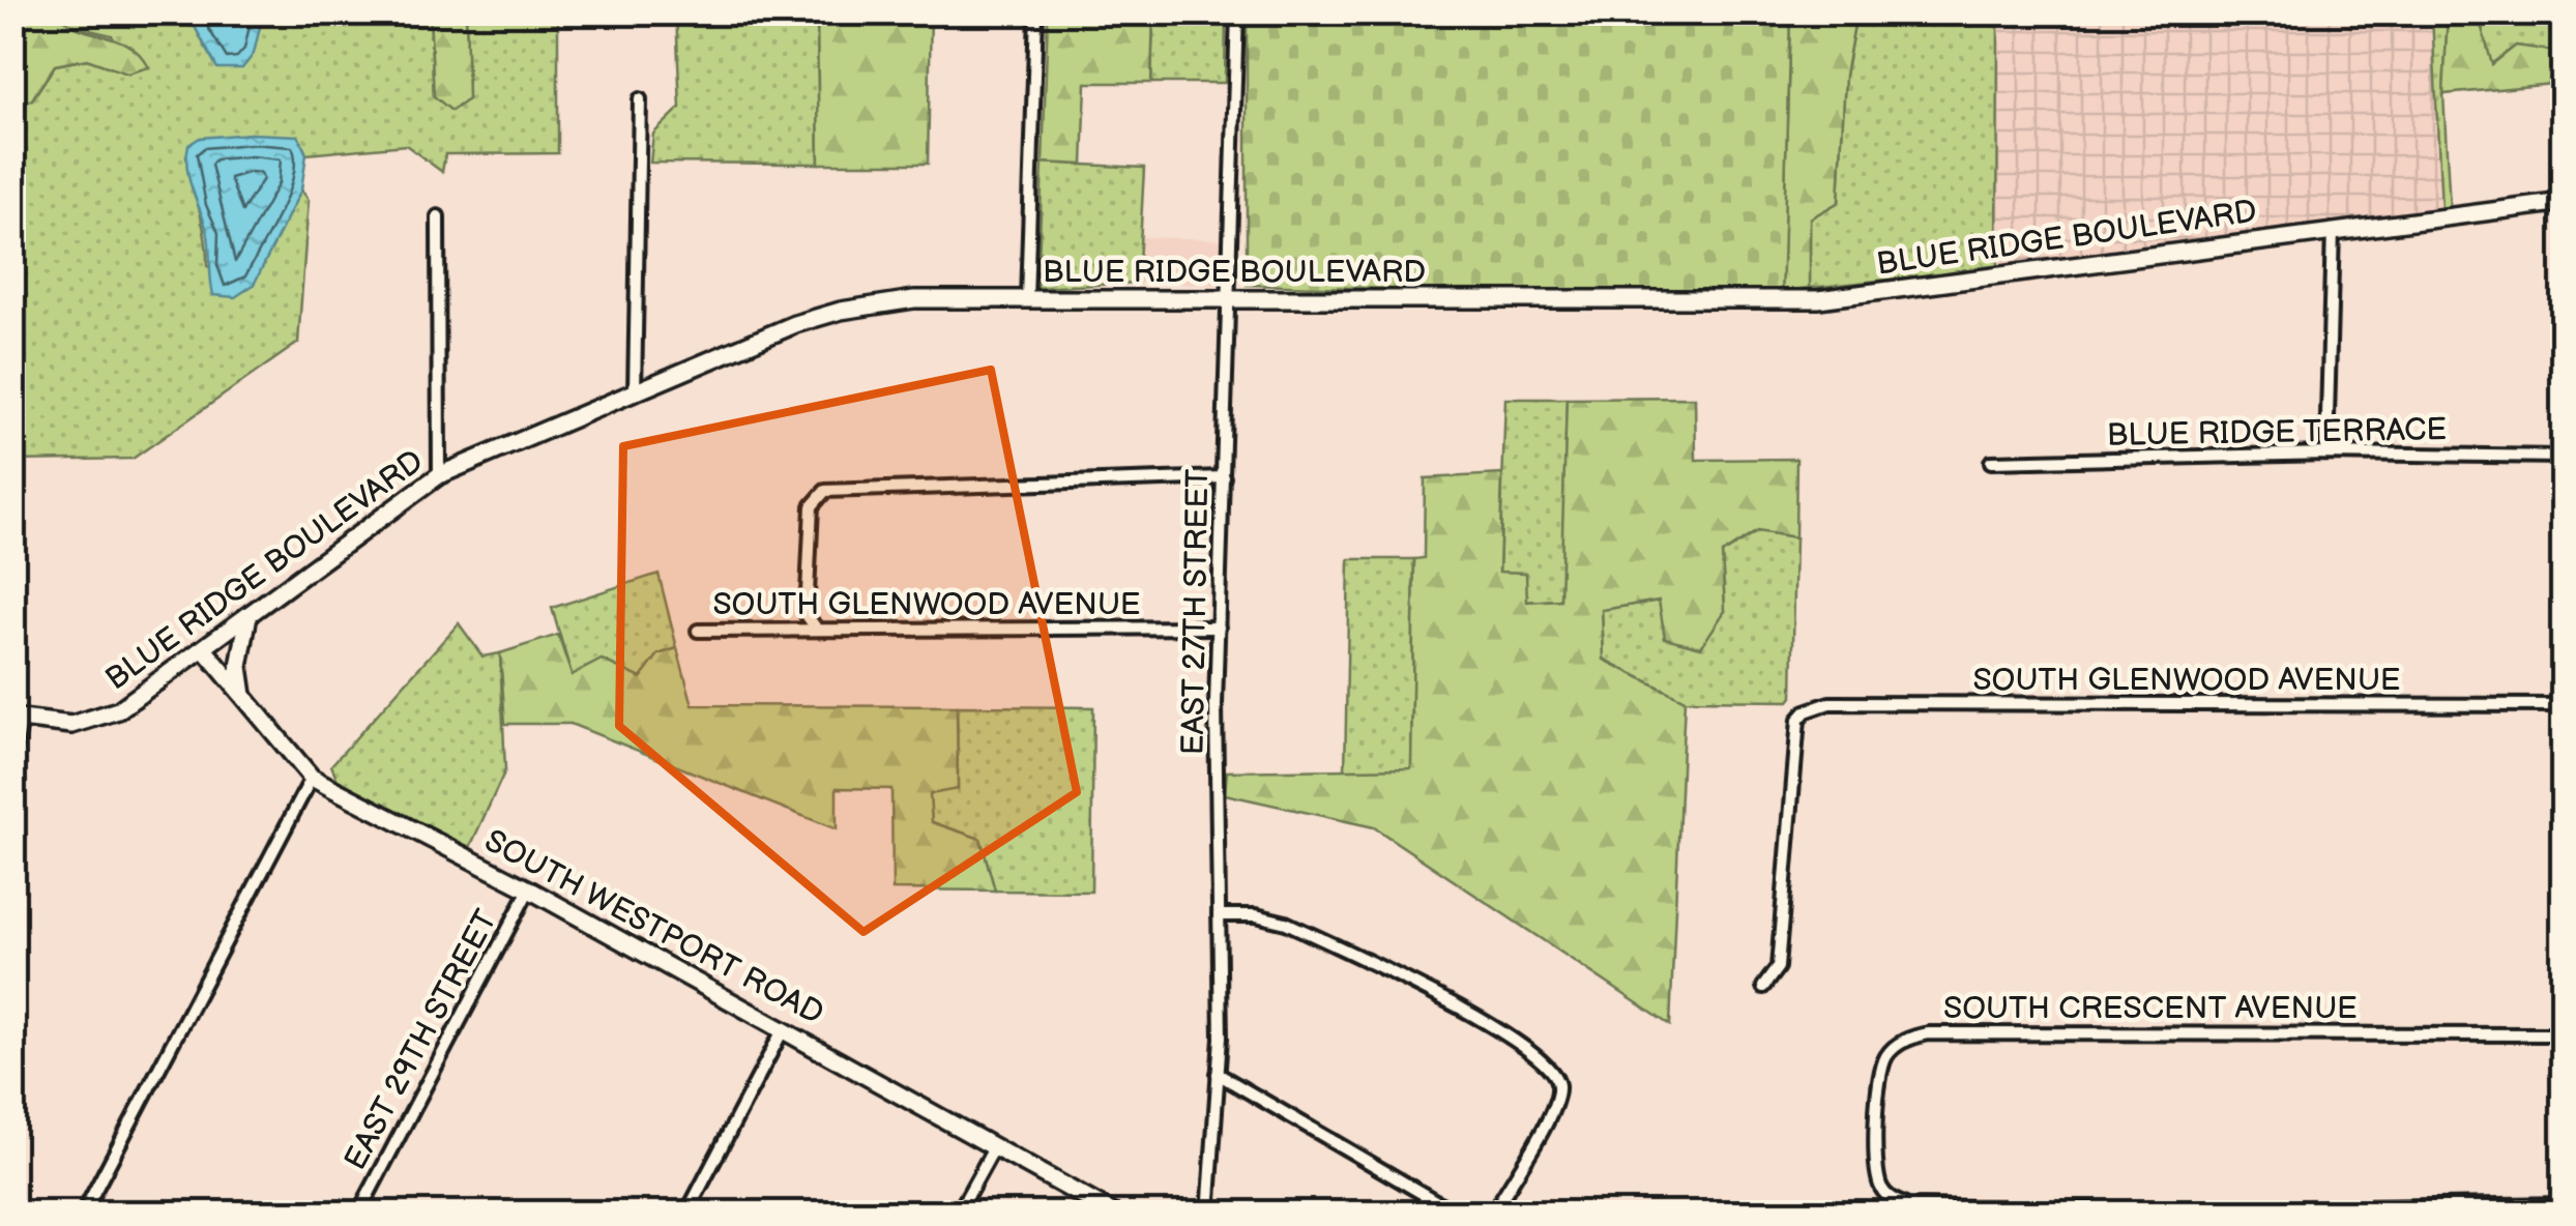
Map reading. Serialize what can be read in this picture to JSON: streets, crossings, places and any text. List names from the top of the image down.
{
  "streets": {
    "main road": ["BLUE RIDGE BOULEVARD", "SOUTH WESTPORT ROAD"],
    "street": [
      "BLUE RIDGE TERRACE",
      "SOUTH GLENWOOD AVENUE",
      "EAST 27TH STREET",
      "SOUTH CRESCENT AVENUE",
      "EAST 29TH STREET"
    ]
  },
  "crossings": [
    ["BLUE RIDGE BOULEVARD", "EAST 27TH STREET"],
    ["BLUE RIDGE BOULEVARD", "SOUTH WESTPORT ROAD"],
    ["SOUTH GLENWOOD AVENUE", "EAST 27TH STREET"],
    ["SOUTH WESTPORT ROAD", "EAST 29TH STREET"]
  ]
}
